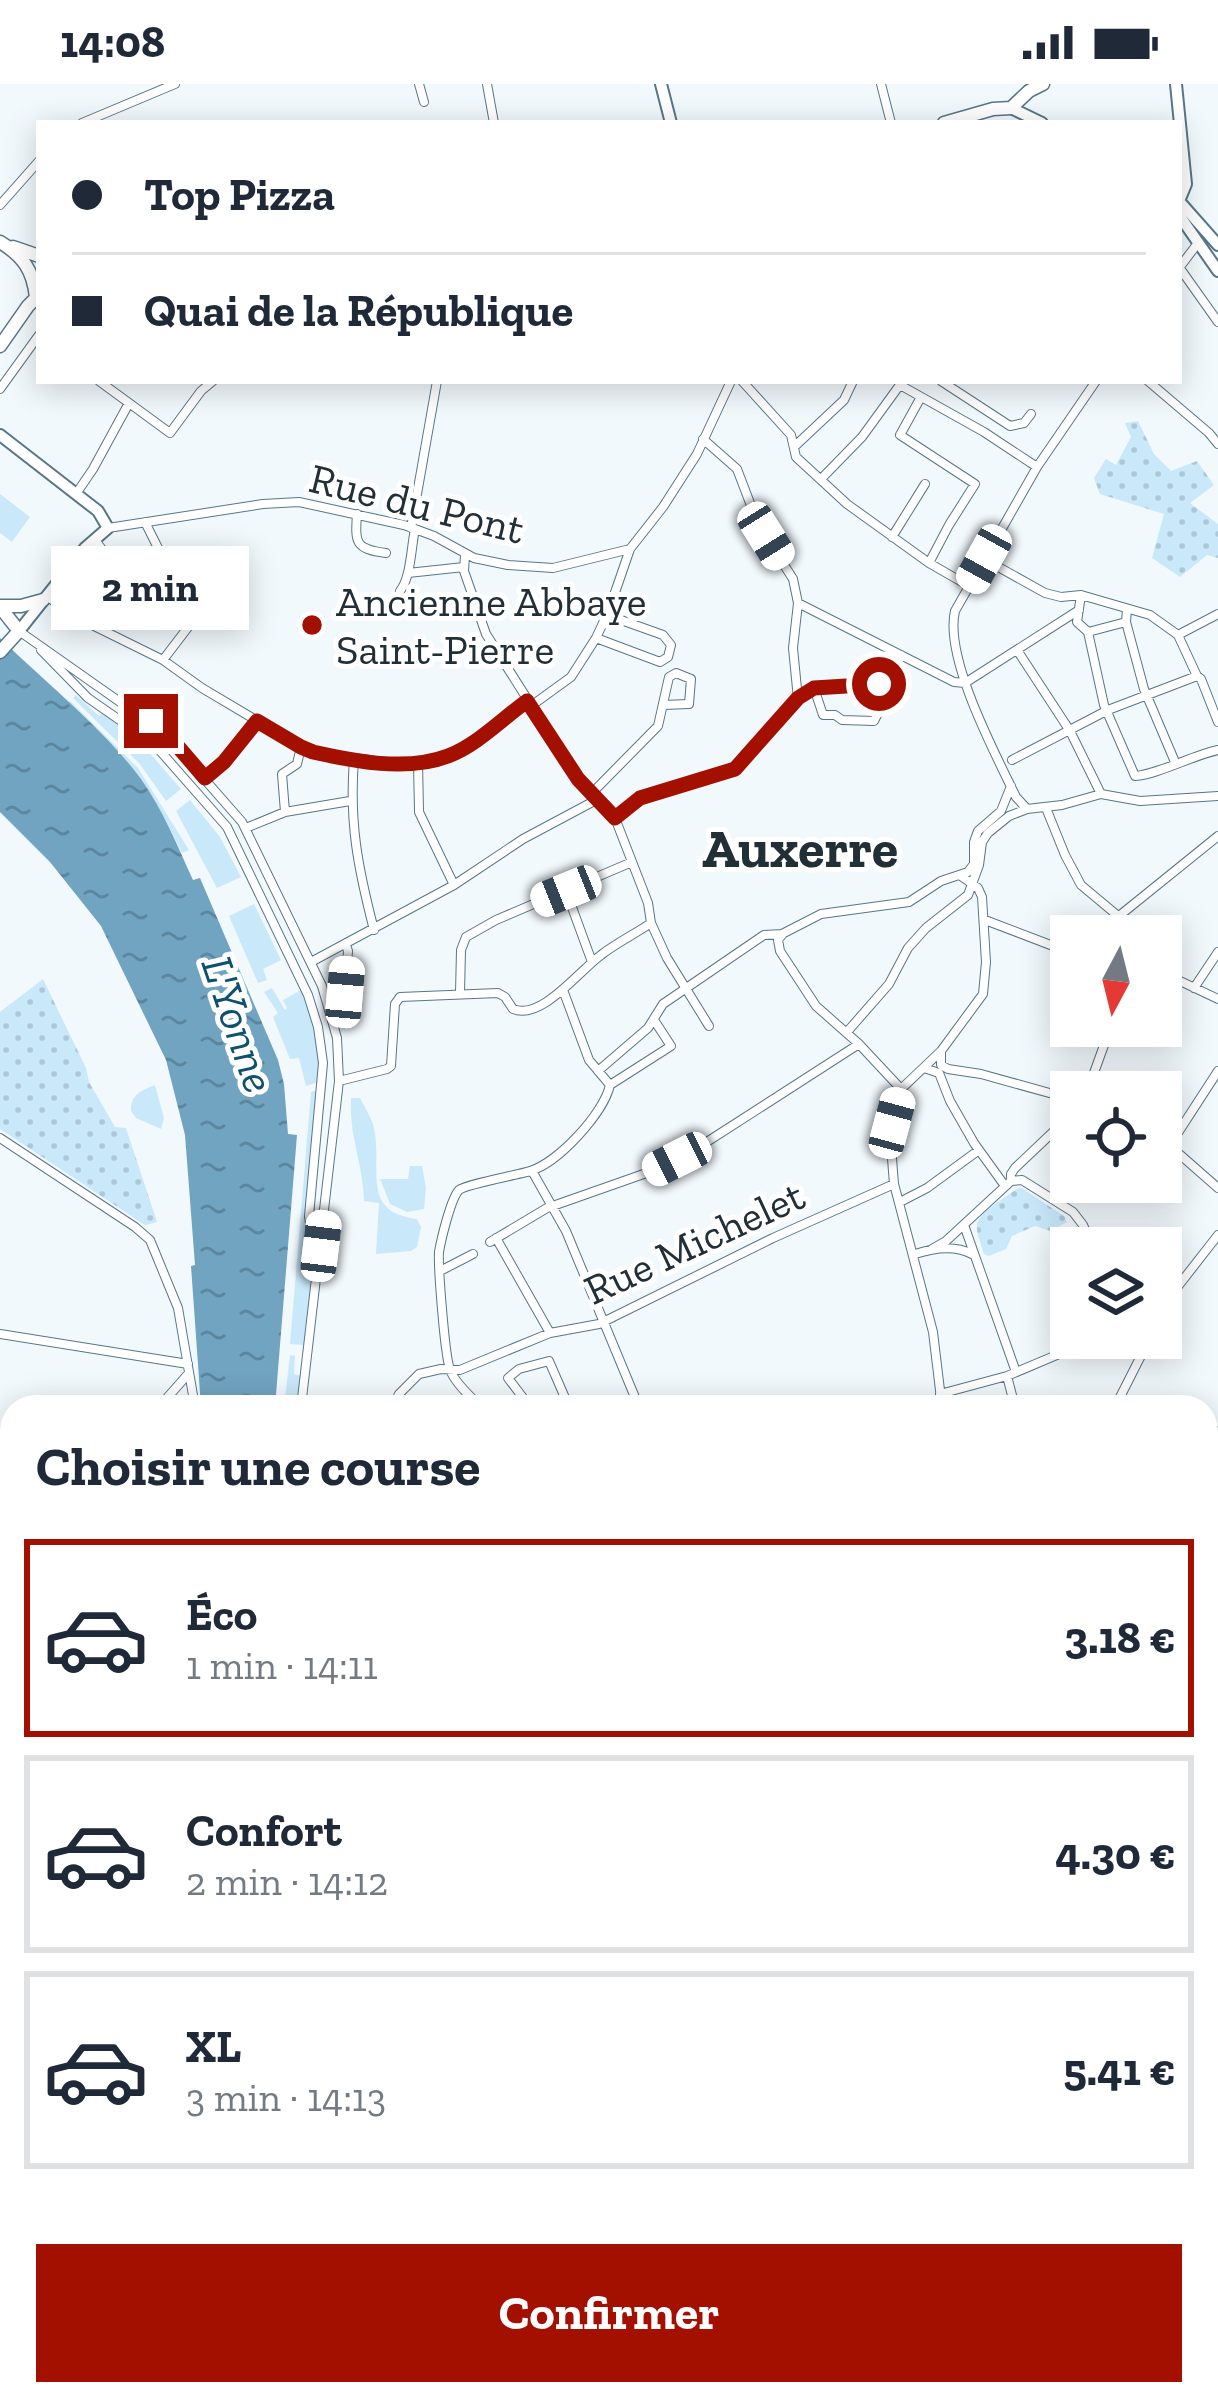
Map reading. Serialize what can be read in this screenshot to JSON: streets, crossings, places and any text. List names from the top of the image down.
{
  "streets": {
    "street": ["Rue du Pont", "Rue Michelet"]
  },
  "districts": ["Auxerre"],
  "water": ["L'Yonne"],
  "places": ["Ancienne Abbaye Saint-Pierre"],
  "north": "bottom",
  "page": {
    "status": "14:08",
    "banner": ["Top Pizza", "Quai de la République"],
    "bubble": "2 min",
    "heading": "Choisir une course",
    "list": [
      {
        "name": "Éco",
        "note": "1 min · 14:11",
        "value": "3.18 €"
      },
      {
        "name": "Confort",
        "note": "2 min · 14:12",
        "value": "4.30 €"
      },
      {
        "name": "XL",
        "note": "3 min · 14:13",
        "value": "5.41 €"
      }
    ],
    "buttons": "Confirmer"
  }
}
